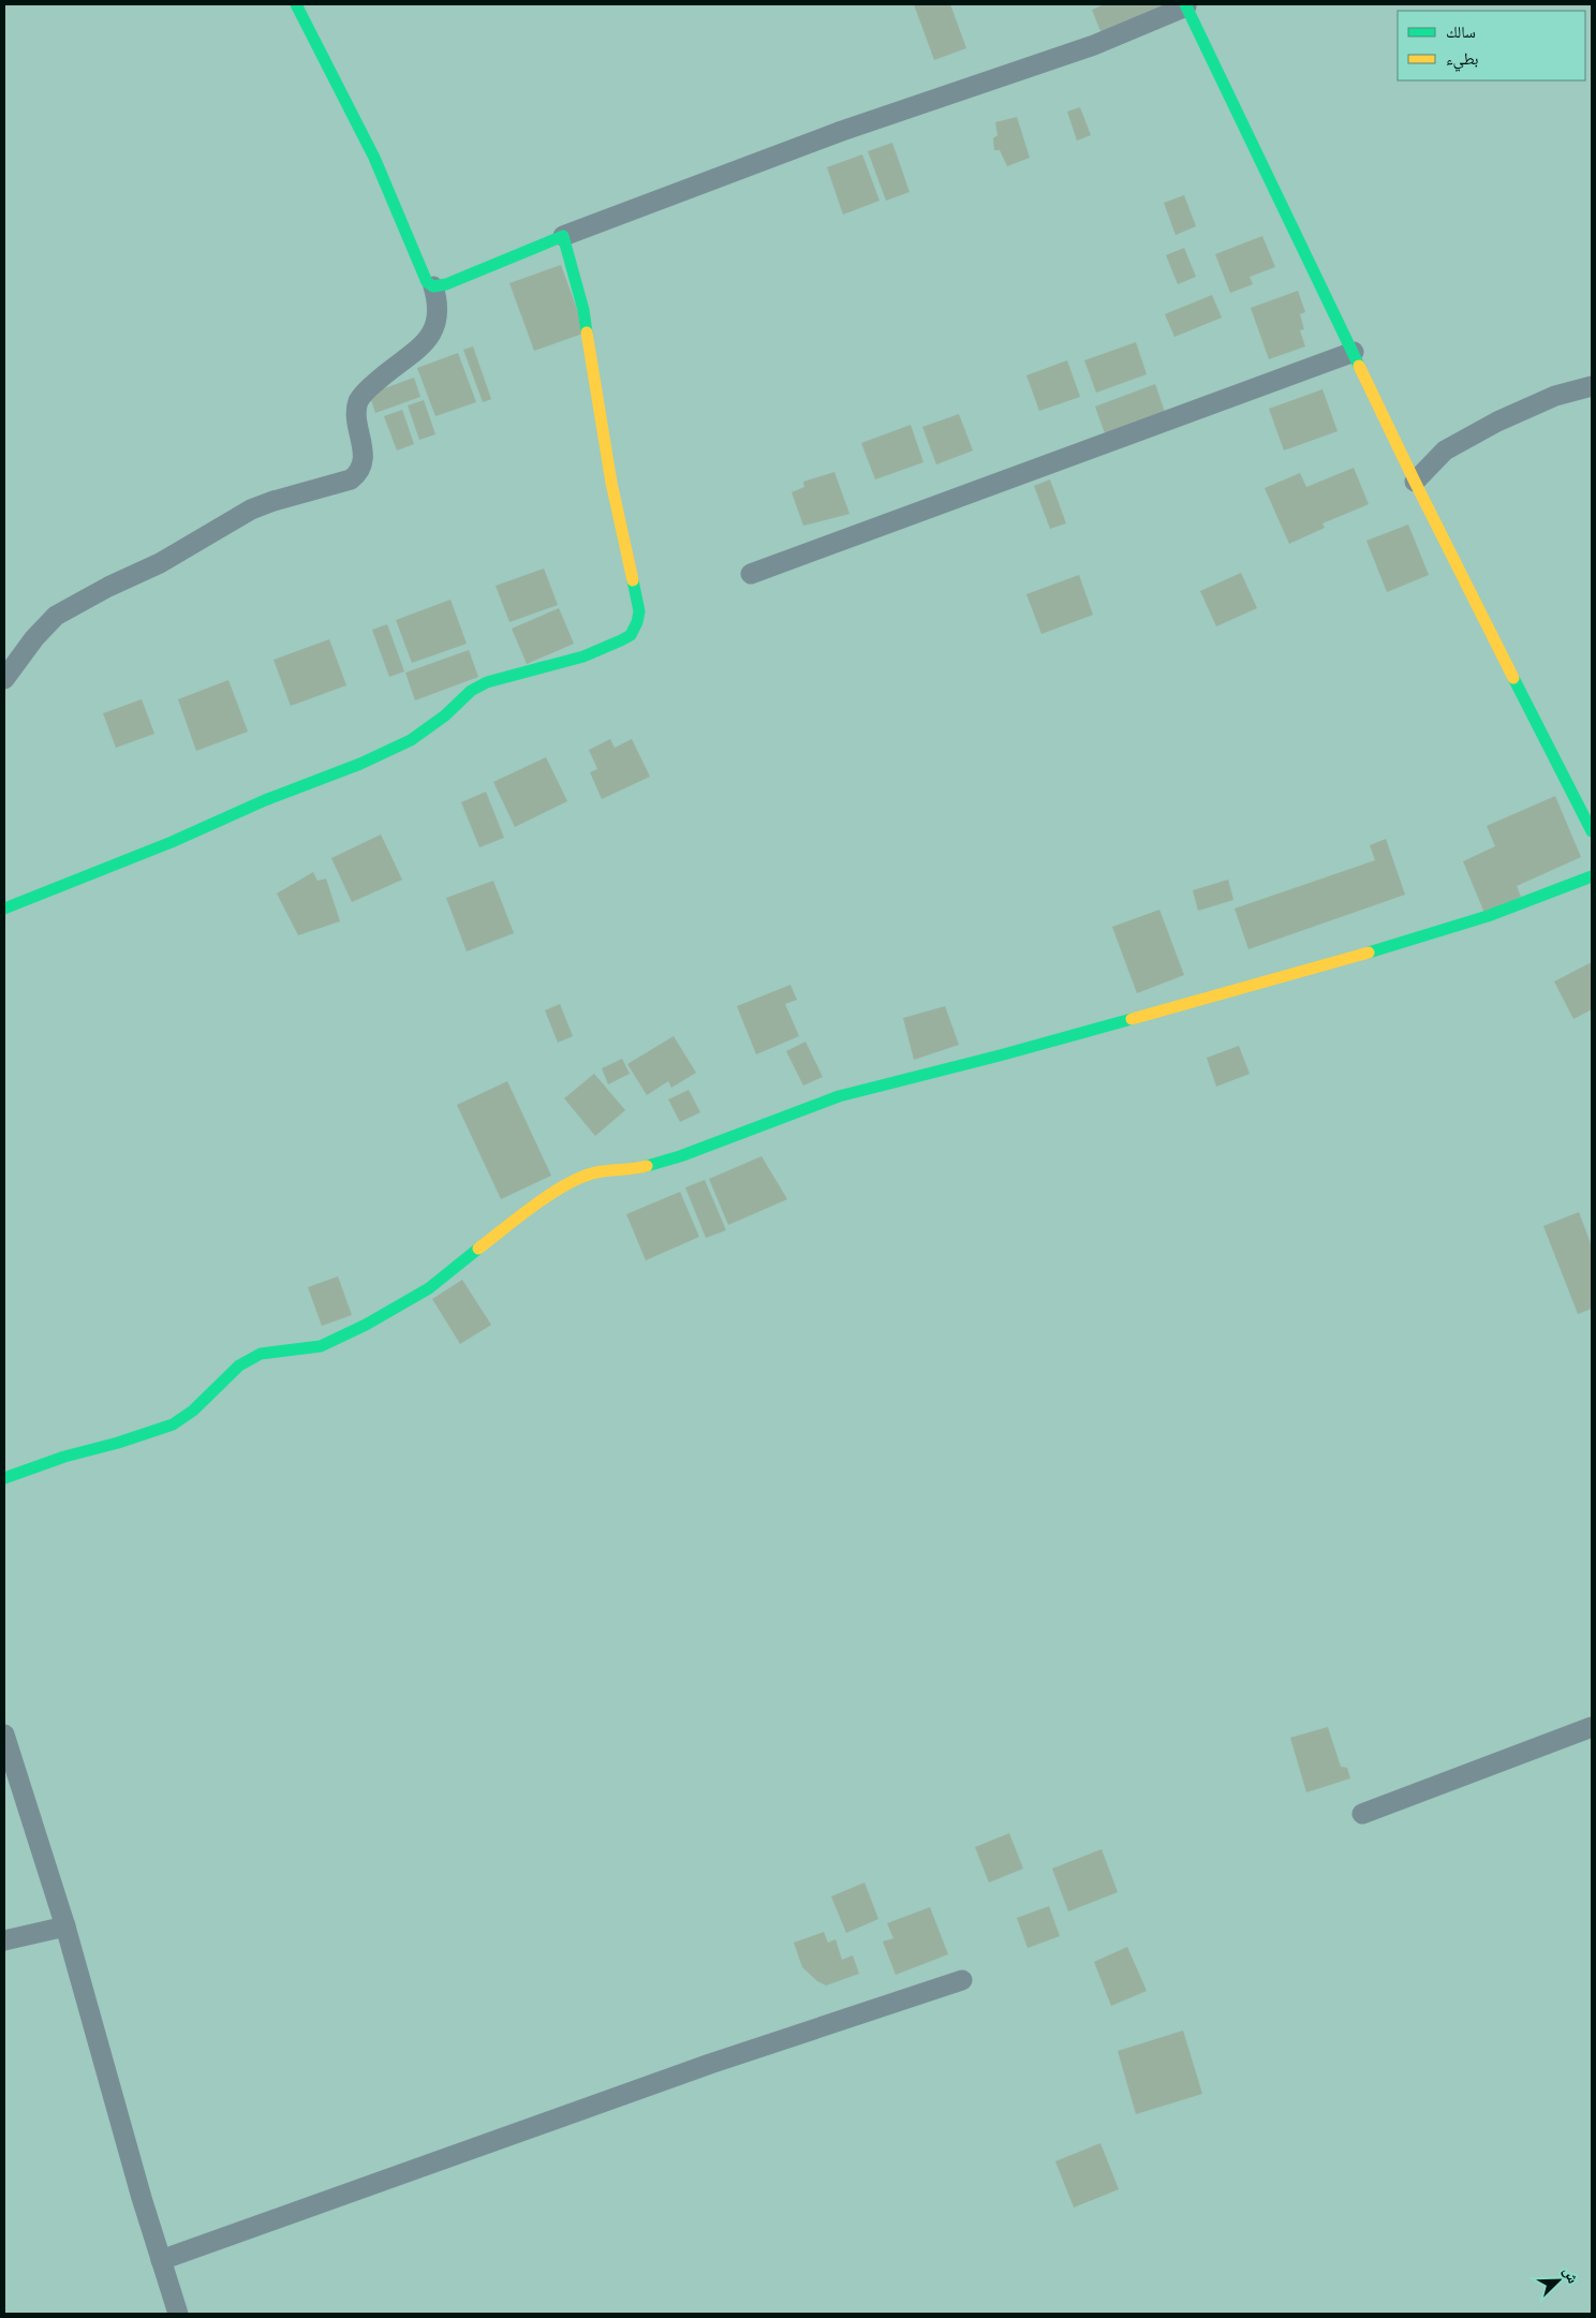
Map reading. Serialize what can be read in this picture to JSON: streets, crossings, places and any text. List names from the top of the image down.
{
  "legend": ["سالك", "بطيء"],
  "north": "top right"
}
